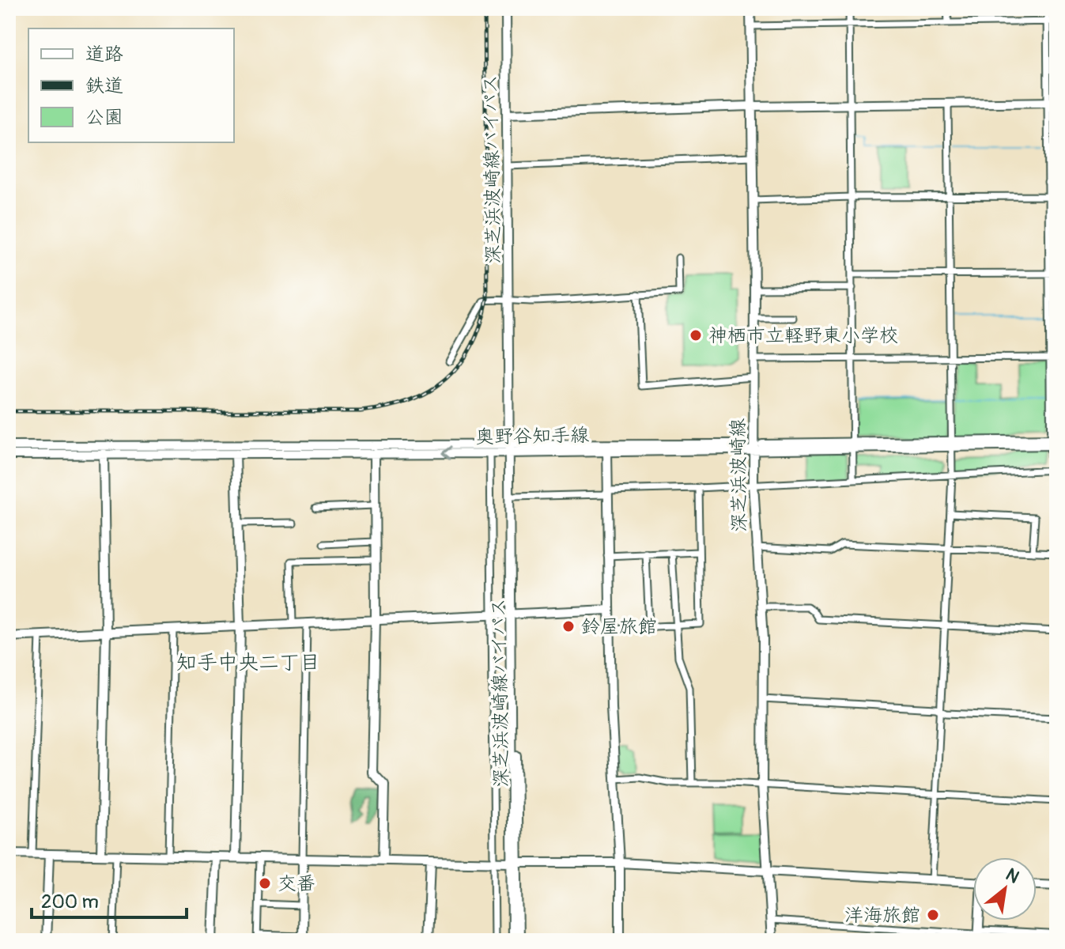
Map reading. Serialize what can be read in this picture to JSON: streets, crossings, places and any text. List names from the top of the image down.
{
  "streets": {
    "street": ["深芝浜波崎線バイパス", "奥野谷知手線", "深芝浜波崎線"]
  },
  "crossings": [
    ["深芝浜波崎線バイパス", "奥野谷知手線"],
    ["奥野谷知手線", "深芝浜波崎線"]
  ],
  "districts": ["知手中央二丁目"],
  "places": [
    "神栖市立軽野東小学校",
    "鈴屋旅館",
    "交番",
    "洋海旅館"
  ],
  "legend": ["道路", "鉄道", "公園"],
  "scale_bar": "200 m",
  "north": "top right"
}
